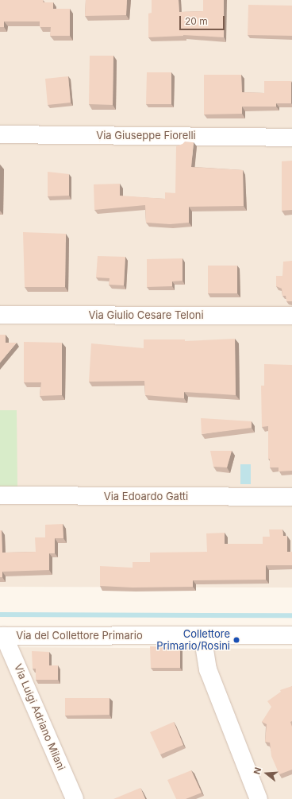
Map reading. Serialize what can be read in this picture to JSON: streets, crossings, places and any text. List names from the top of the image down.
{
  "streets": {
    "street": [
      "Via Giuseppe Fiorelli",
      "Via Giulio Cesare Teloni",
      "Via Edoardo Gatti",
      "Via del Collettore Primario",
      "Via Luigi Adriano Milani"
    ]
  },
  "crossings": [
    ["Via del Collettore Primario", "Via Luigi Adriano Milani"]
  ],
  "places": ["Collettore Primario/Rosini"],
  "scale_bar": "20 m",
  "north": "left"
}
